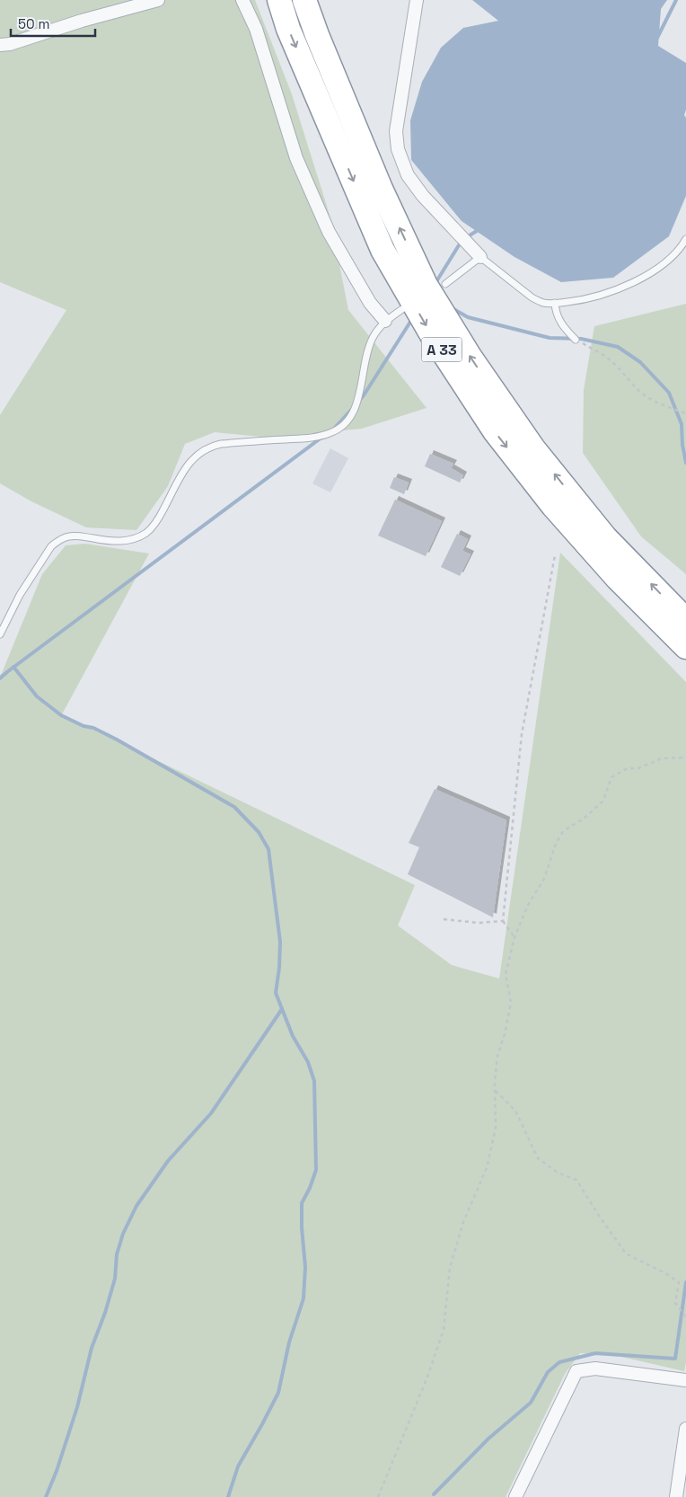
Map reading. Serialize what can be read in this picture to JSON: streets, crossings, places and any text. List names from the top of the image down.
{
  "streets": {
    "highway": ["A 33"]
  },
  "scale_bar": "50 m"
}
